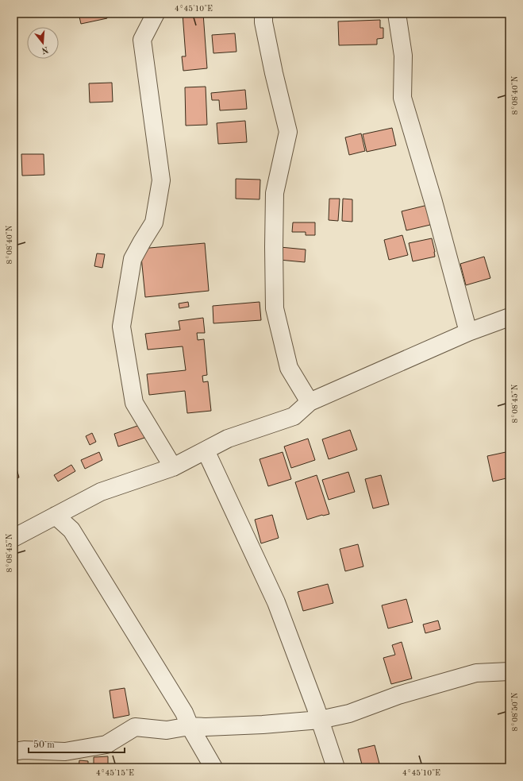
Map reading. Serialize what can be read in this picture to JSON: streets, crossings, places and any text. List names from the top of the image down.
{
  "scale_bar": "50 m",
  "north": "bottom",
  "coordinates": [
    "4°45'10\"E",
    "8°08'40\"N",
    "8°08'45\"N",
    "8°08'50\"N",
    "4°45'15\"E"
  ]
}
